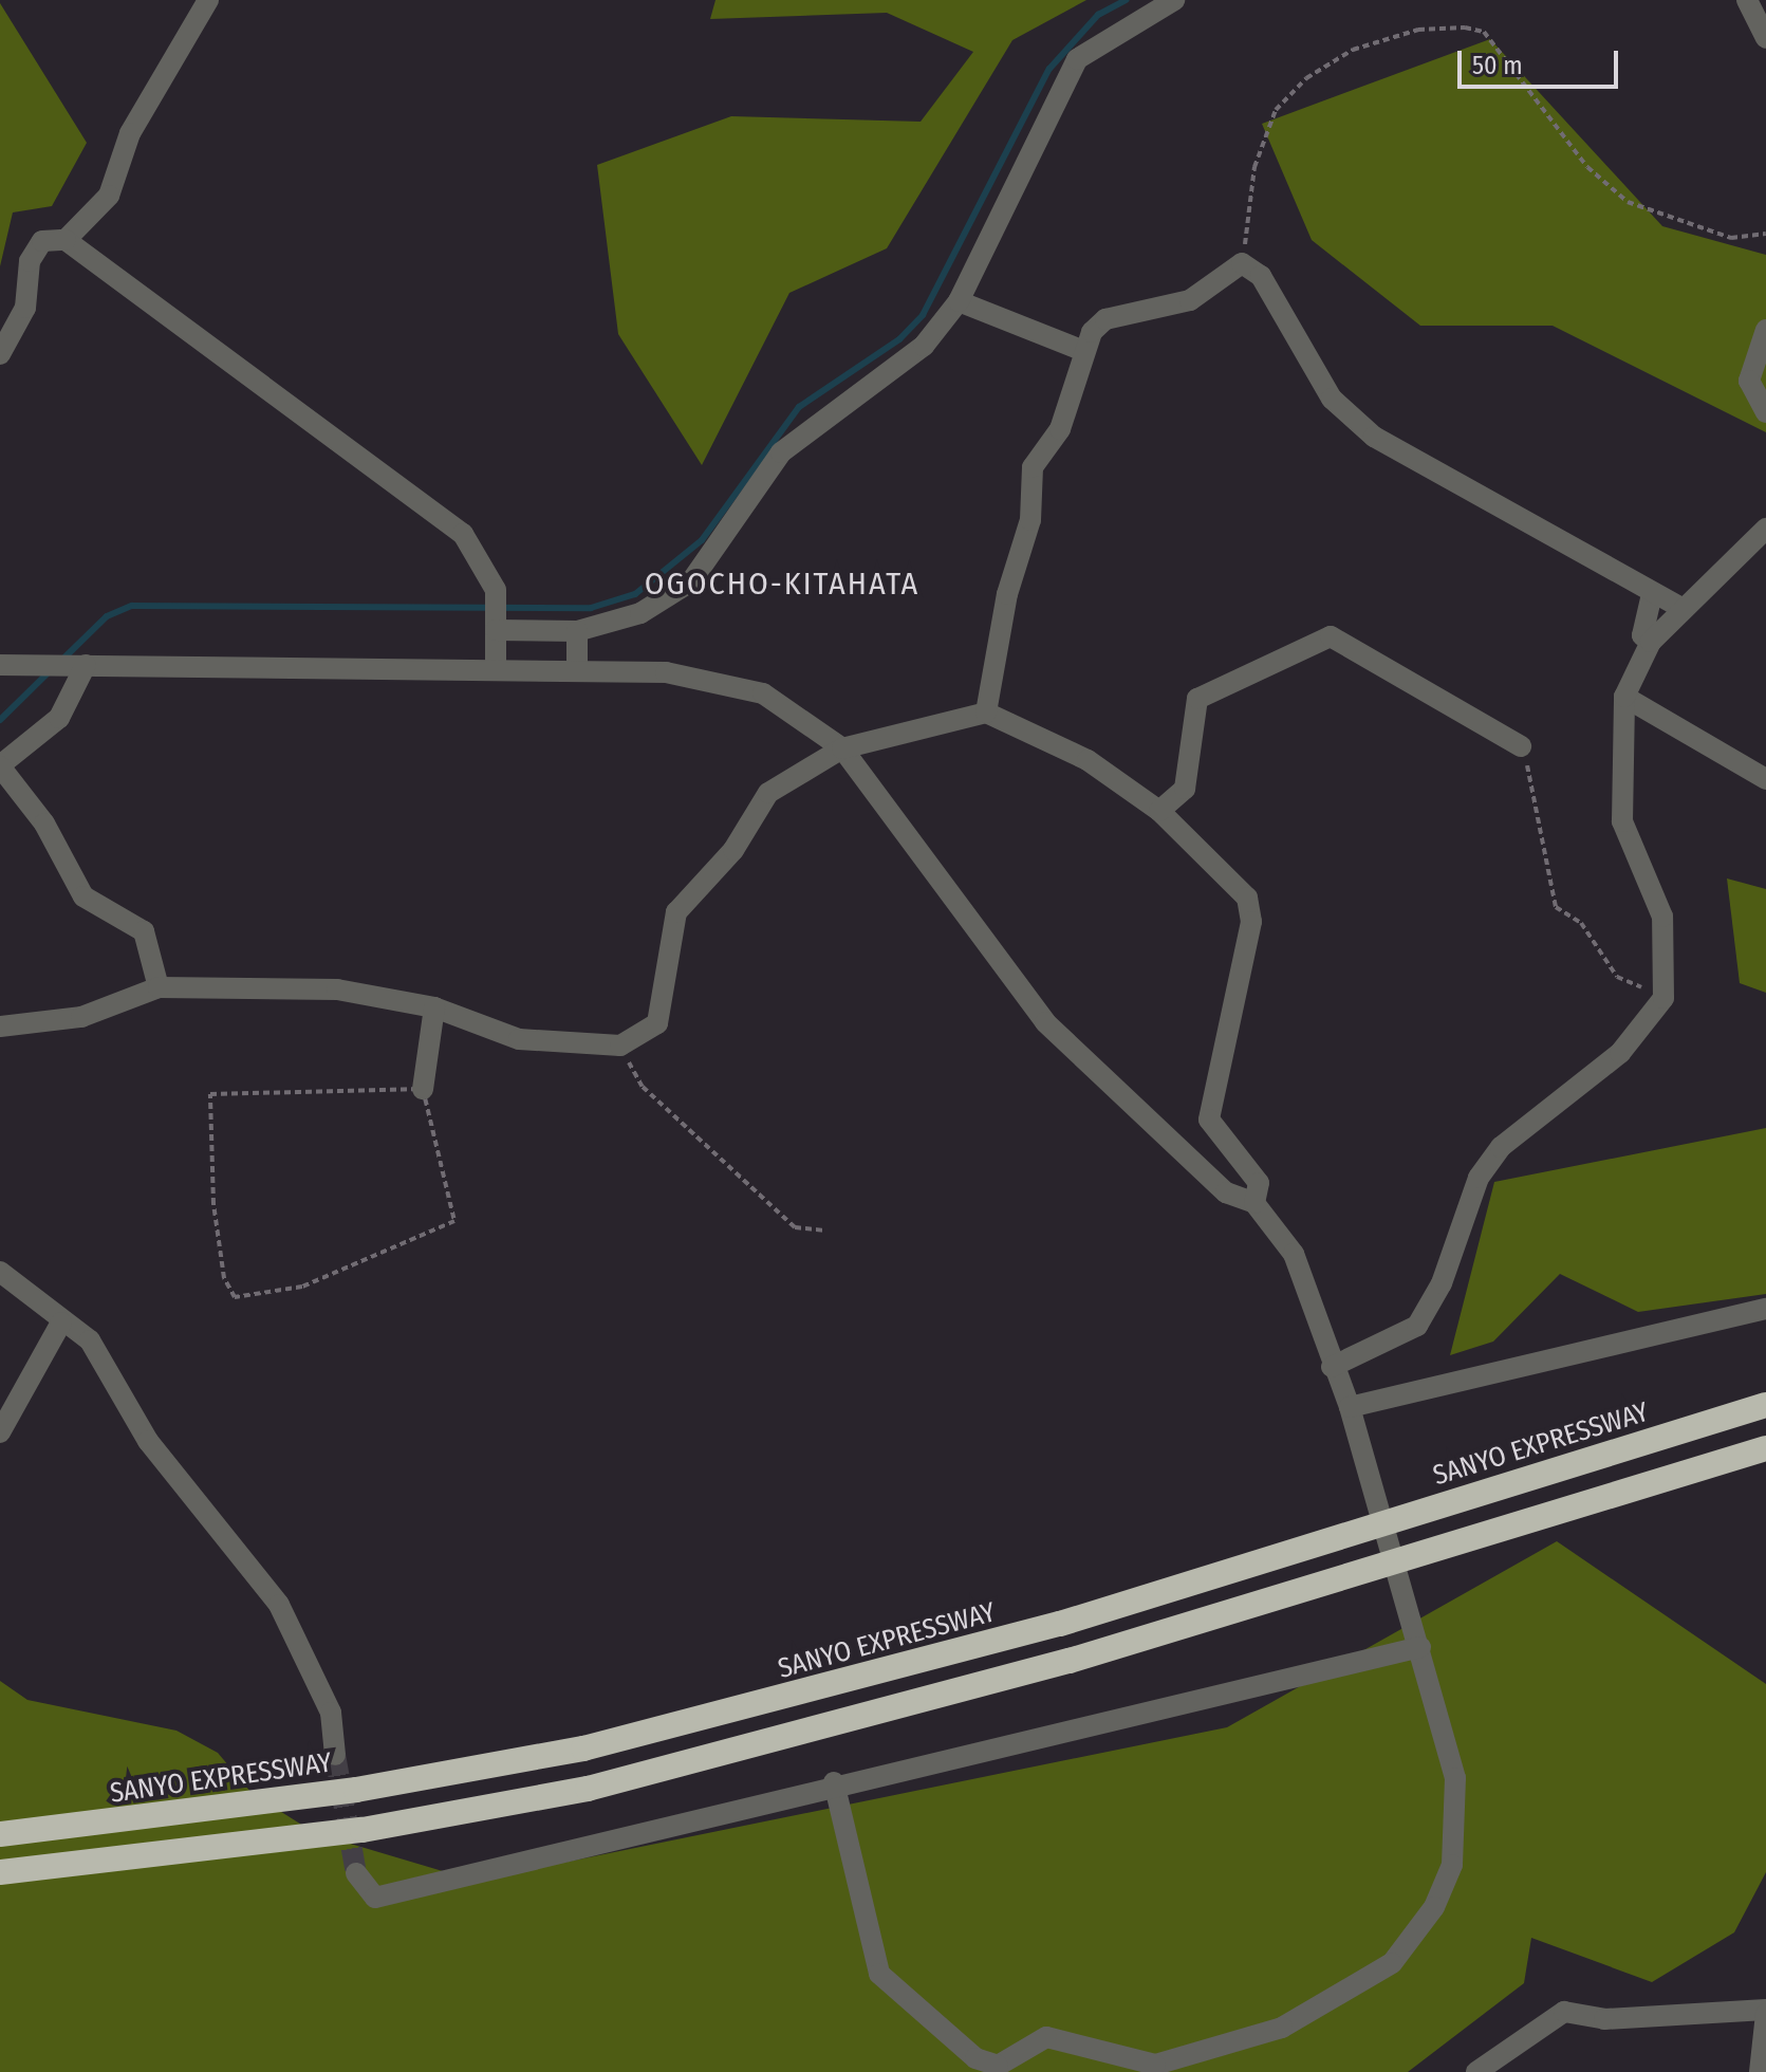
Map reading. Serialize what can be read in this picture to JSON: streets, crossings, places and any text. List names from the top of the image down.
{
  "streets": {
    "highway": ["SANYO EXPRESSWAY"]
  },
  "districts": ["OGOCHO-KITAHATA"],
  "scale_bar": "50 m"
}
